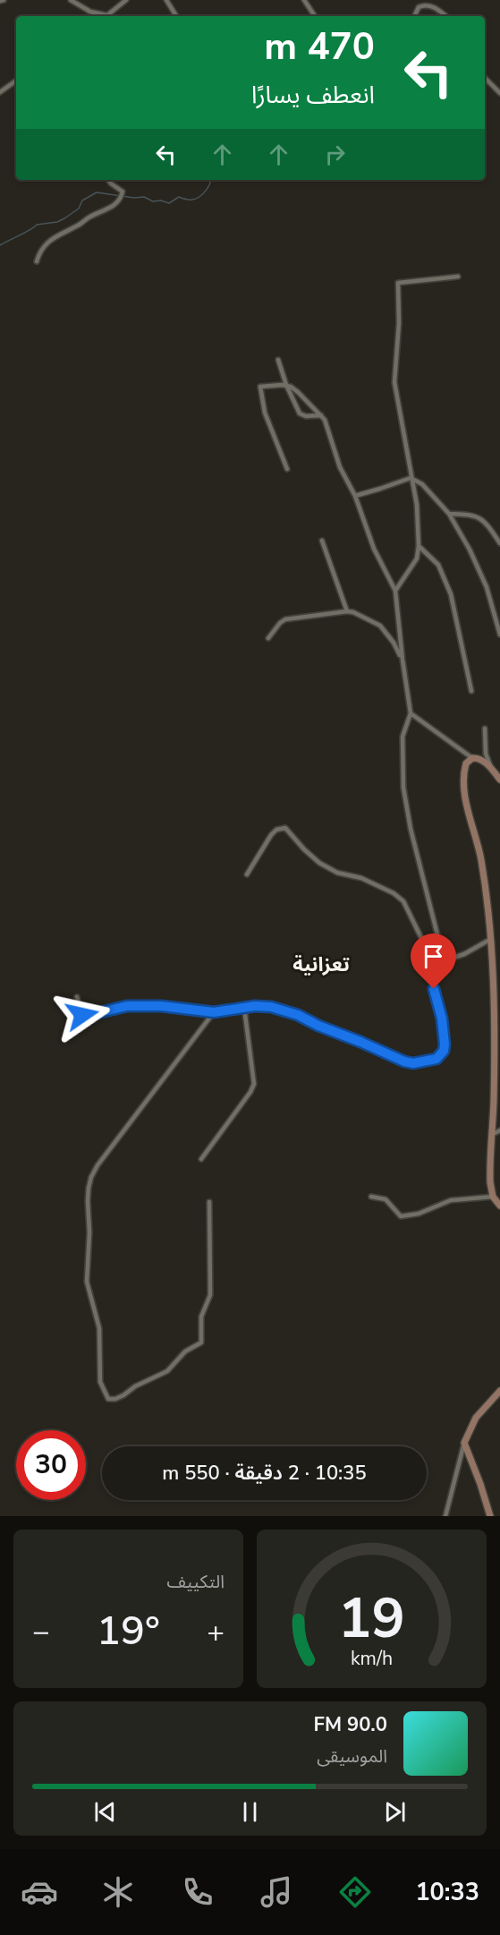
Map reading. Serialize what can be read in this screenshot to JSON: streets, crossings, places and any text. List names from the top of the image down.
{
  "districts": ["تعزانية"],
  "page": {
    "turn": ["470 m", "انعطف يسارًا"],
    "limit": "30",
    "trip": "10:35 · 2 دقيقة · 550 m",
    "tile": "التكييف",
    "heat": ["−", "19°", "+"],
    "song": ["90.0 FM", "الموسيقى"],
    "tabs": "10:33",
    "gauge": ["19", "km/h"]
  }
}
